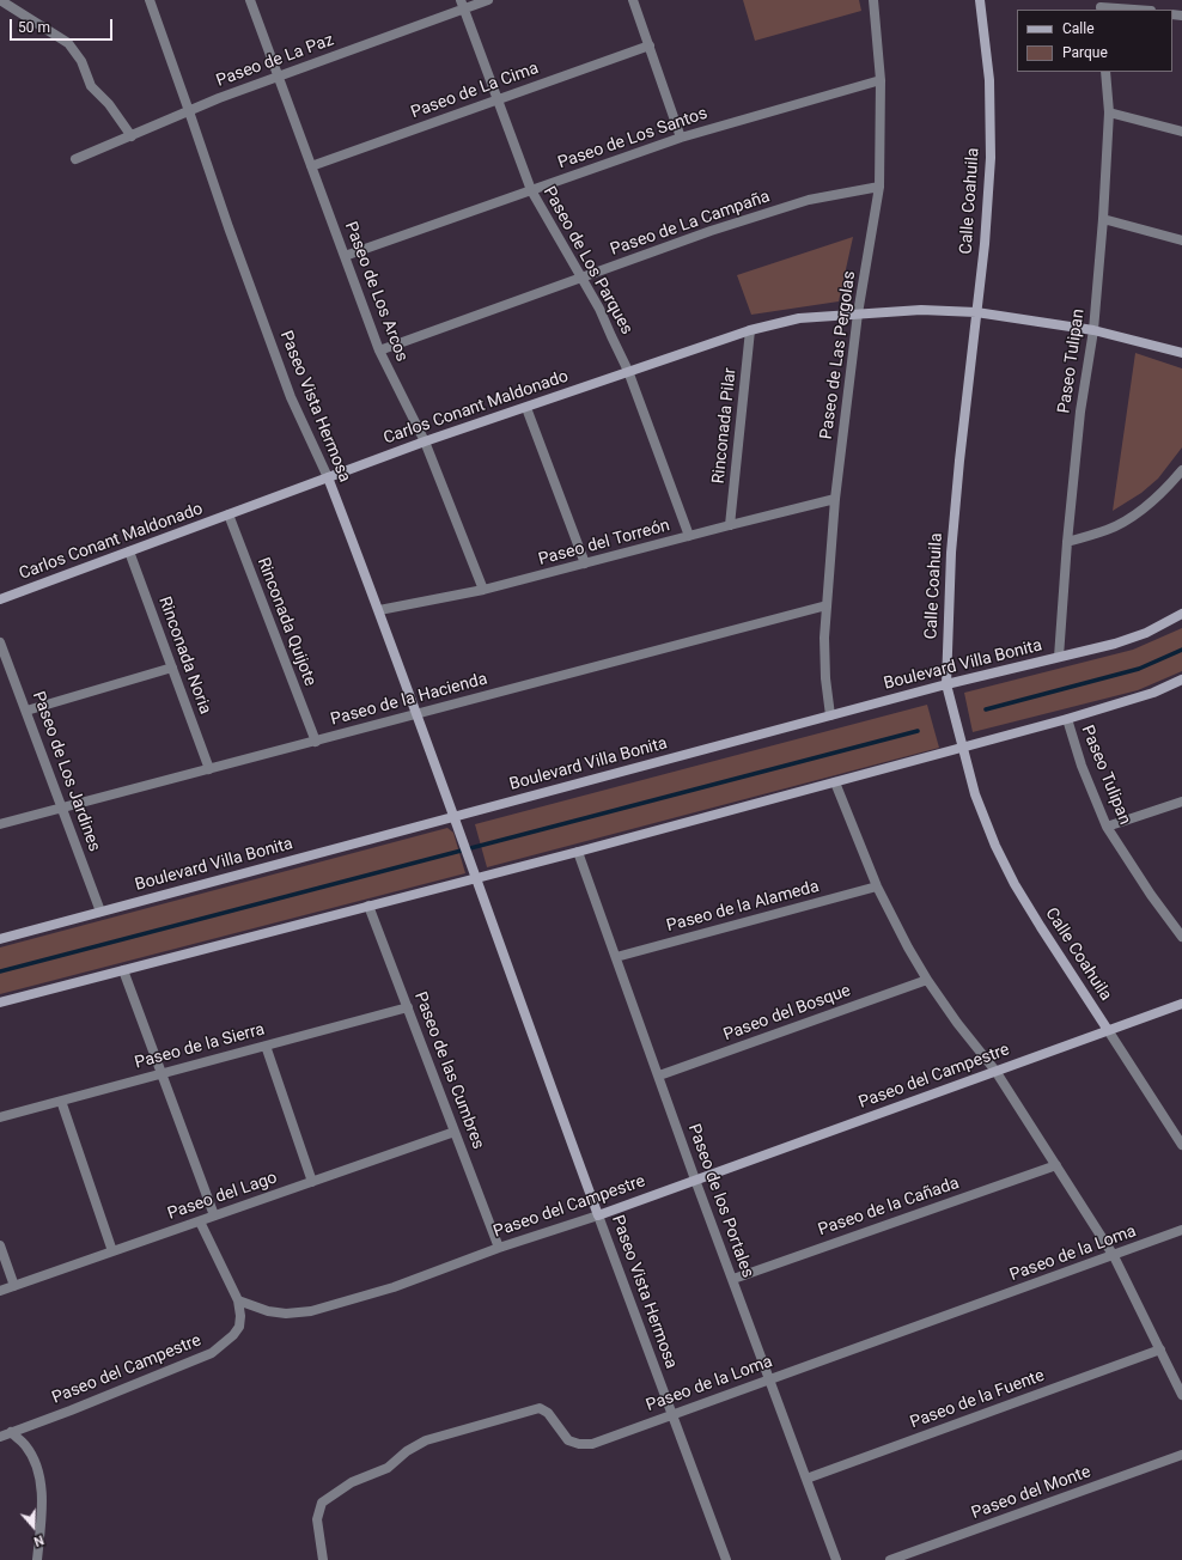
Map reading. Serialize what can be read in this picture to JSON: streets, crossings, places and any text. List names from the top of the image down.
{
  "streets": {
    "street": [
      "Paseo de La Paz",
      "Paseo de La Cima",
      "Paseo de Los Santos",
      "Calle Coahuila",
      "Paseo de La Campaña",
      "Paseo de Los Parques",
      "Paseo de Los Arcos",
      "Paseo de Las Pergolas",
      "Paseo Tulipan",
      "Paseo Vista Hermosa",
      "Carlos Conant Maldonado",
      "Rinconada Pilar",
      "Paseo del Torreón",
      "Rinconada Quijote",
      "Rinconada Noria",
      "Boulevard Villa Bonita",
      "Paseo de la Hacienda",
      "Paseo de Los Jardines",
      "Paseo de la Alameda",
      "Paseo del Bosque",
      "Paseo de la Sierra",
      "Paseo de las Cumbres",
      "Paseo del Campestre",
      "Paseo del Lago",
      "Paseo de los Portales",
      "Paseo de la Cañada",
      "Paseo de la Loma",
      "Paseo de la Fuente",
      "Paseo del Monte"
    ]
  },
  "crossings": [
    ["Paseo de La Paz", "Paseo de Los Parques"],
    ["Paseo de La Paz", "Paseo de Los Arcos"],
    ["Paseo de La Paz", "Paseo Vista Hermosa"],
    ["Paseo de La Cima", "Paseo de Los Parques"],
    ["Paseo de La Cima", "Paseo de Los Arcos"],
    ["Paseo de Los Santos", "Paseo de Los Parques"],
    ["Paseo de Los Santos", "Paseo de Los Arcos"],
    ["Paseo de Los Santos", "Paseo de Las Pergolas"],
    ["Calle Coahuila", "Carlos Conant Maldonado"],
    ["Calle Coahuila", "Boulevard Villa Bonita"],
    ["Calle Coahuila", "Paseo del Campestre"],
    ["Paseo de La Campaña", "Paseo de Los Parques"],
    ["Paseo de La Campaña", "Paseo de Los Arcos"],
    ["Paseo de La Campaña", "Paseo de Las Pergolas"],
    ["Paseo de Los Parques", "Carlos Conant Maldonado"],
    ["Paseo de Los Parques", "Paseo del Torreón"],
    ["Paseo de Los Arcos", "Carlos Conant Maldonado"],
    ["Paseo de Los Arcos", "Paseo del Torreón"],
    ["Paseo de Las Pergolas", "Carlos Conant Maldonado"],
    ["Paseo de Las Pergolas", "Paseo del Torreón"],
    ["Paseo de Las Pergolas", "Boulevard Villa Bonita"],
    ["Paseo de Las Pergolas", "Paseo de la Hacienda"],
    ["Paseo Tulipan", "Carlos Conant Maldonado"],
    ["Paseo Tulipan", "Boulevard Villa Bonita"],
    ["Paseo Vista Hermosa", "Carlos Conant Maldonado"],
    ["Paseo Vista Hermosa", "Paseo del Torreón"],
    ["Paseo Vista Hermosa", "Boulevard Villa Bonita"],
    ["Paseo Vista Hermosa", "Paseo de la Hacienda"],
    ["Paseo Vista Hermosa", "Paseo del Campestre"],
    ["Paseo Vista Hermosa", "Paseo de la Loma"],
    ["Carlos Conant Maldonado", "Rinconada Pilar"],
    ["Carlos Conant Maldonado", "Rinconada Quijote"],
    ["Carlos Conant Maldonado", "Rinconada Noria"],
    ["Rinconada Pilar", "Paseo del Torreón"],
    ["Rinconada Quijote", "Paseo de la Hacienda"],
    ["Rinconada Noria", "Paseo de la Hacienda"],
    ["Boulevard Villa Bonita", "Paseo de Los Jardines"],
    ["Paseo de la Hacienda", "Paseo de Los Jardines"],
    ["Paseo de la Alameda", "Paseo de los Portales"],
    ["Paseo del Bosque", "Paseo de los Portales"],
    ["Paseo de la Sierra", "Paseo de las Cumbres"],
    ["Paseo de las Cumbres", "Paseo del Campestre"],
    ["Paseo de las Cumbres", "Paseo del Lago"],
    ["Paseo del Campestre", "Paseo de los Portales"],
    ["Paseo de los Portales", "Paseo de la Cañada"],
    ["Paseo de los Portales", "Paseo de la Loma"],
    ["Paseo de los Portales", "Paseo de la Fuente"]
  ],
  "legend": ["Calle", "Parque"],
  "scale_bar": "50 m",
  "north": "bottom"
}
